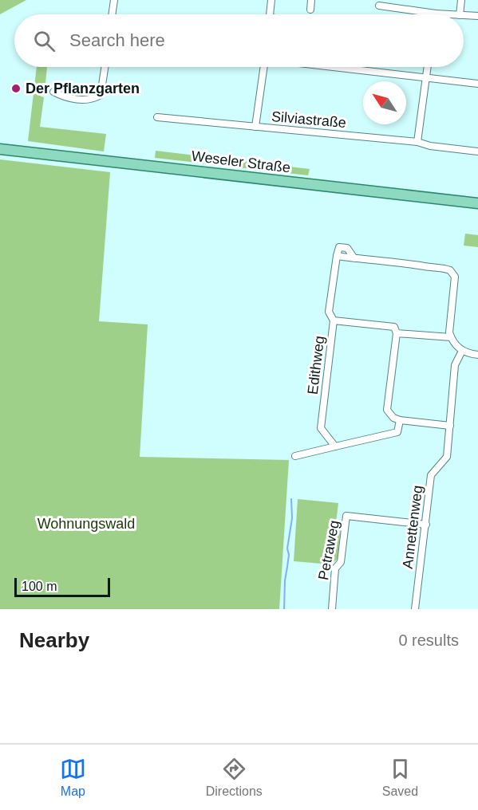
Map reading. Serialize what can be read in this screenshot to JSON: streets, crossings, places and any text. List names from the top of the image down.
{
  "streets": {
    "main road": ["Weseler Straße"],
    "street": [
      "Silviastraße",
      "Edithweg",
      "Annettenweg",
      "Petraweg"
    ]
  },
  "crossings": [
    ["Annettenweg", "Petraweg"]
  ],
  "parks": ["Wohnungswald"],
  "places": ["Der Pflanzgarten"],
  "scale_bar": "100 m",
  "north": "top left",
  "page": {
    "search": "Search here",
    "scale": "100 m",
    "heading": ["Nearby", "0 results"],
    "nav": ["Map", "Directions", "Saved"]
  }
}
